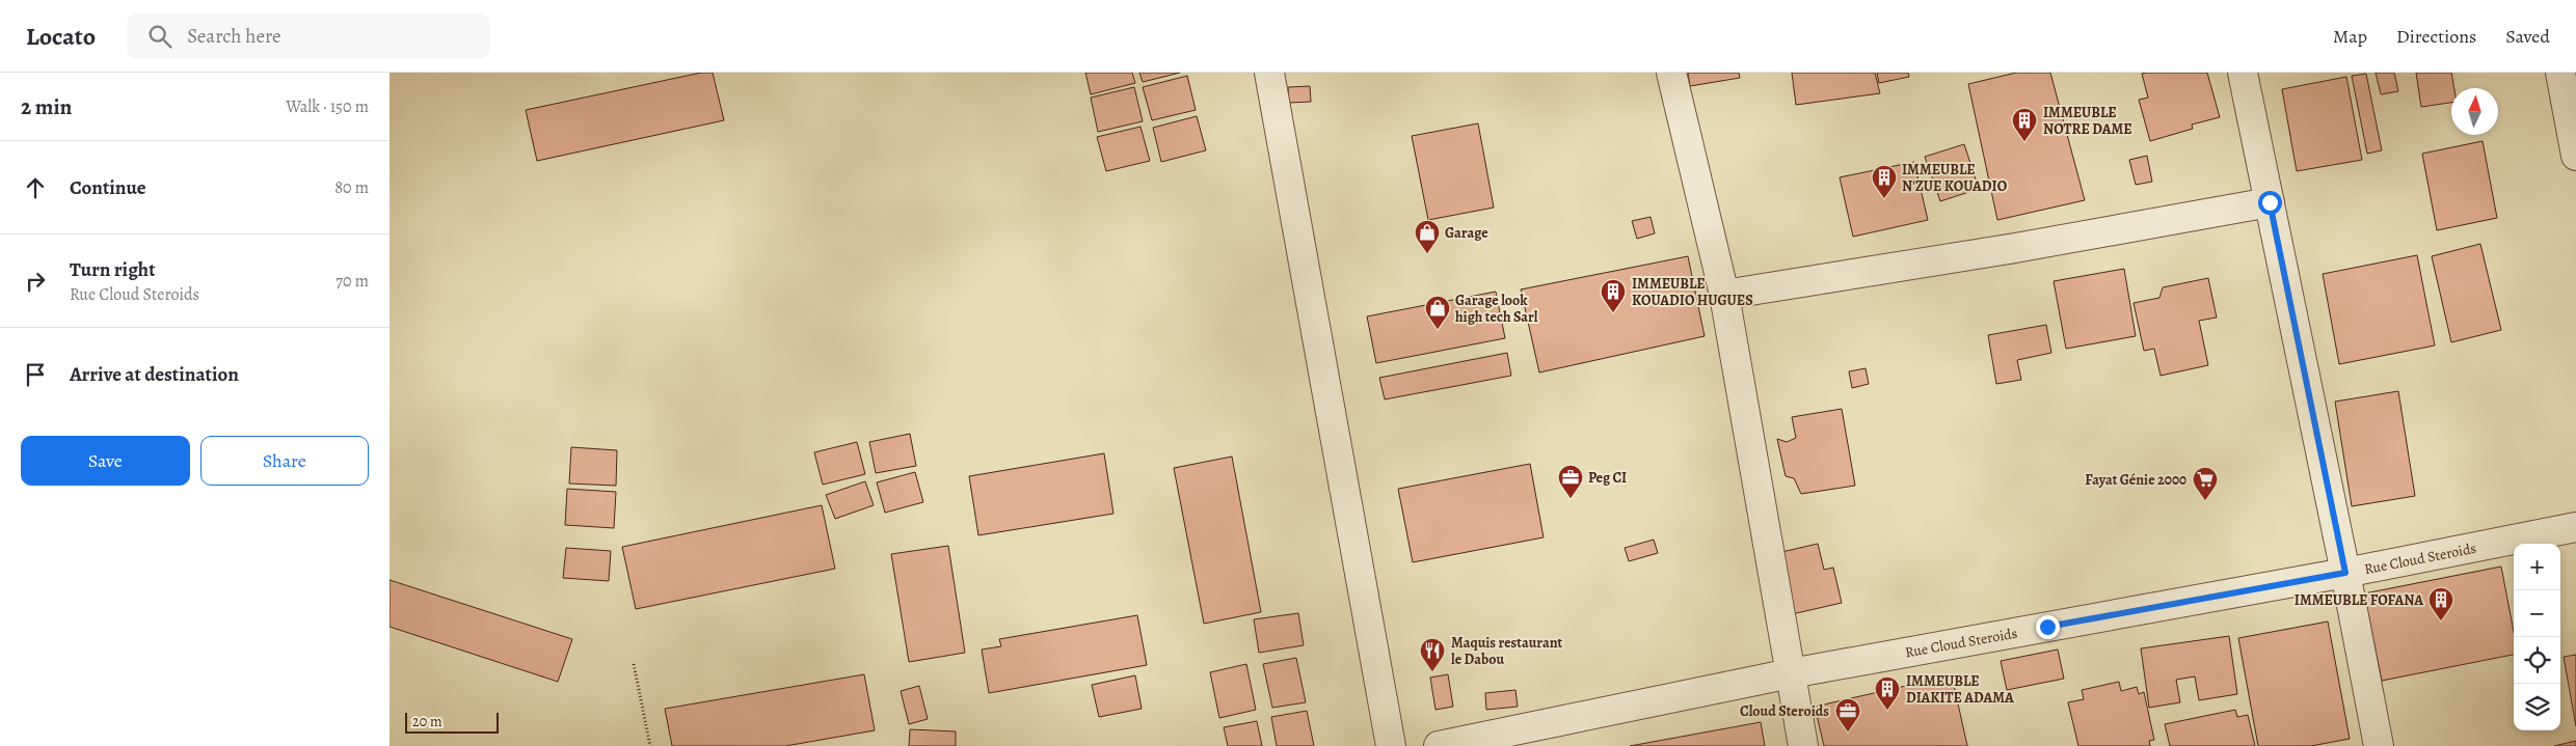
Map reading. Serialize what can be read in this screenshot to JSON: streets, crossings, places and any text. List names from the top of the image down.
{
  "streets": {
    "street": ["Rue Cloud Steroids"]
  },
  "places": {
    "building": [
      "IMMEUBLE NOTRE DAME",
      "IMMEUBLE N'ZUE KOUADIO",
      "IMMEUBLE KOUADIO HUGUES",
      "IMMEUBLE FOFANA",
      "IMMEUBLE DIAKITE ADAMA"
    ],
    "shop": ["Garage", "Garage look high tech Sarl"],
    "office": ["Peg CI", "Cloud Steroids"],
    "supermarket": ["Fayat Génie 2000"],
    "restaurant": ["Maquis restaurant le Dabou"]
  },
  "scale_bar": "20 m",
  "north": "top",
  "page": {
    "header": "Locato",
    "search": "Search here",
    "nav": ["Map", "Directions", "Saved"],
    "heading": ["2 min", "Walk · 150 m"],
    "list": [
      ["Continue", "80 m"],
      ["Turn right", "Rue Cloud Steroids", "70 m"],
      "Arrive at destination"
    ],
    "buttons": ["Save", "Share"],
    "map_buttons": ["+", "−"],
    "scale": "20 m"
  }
}
